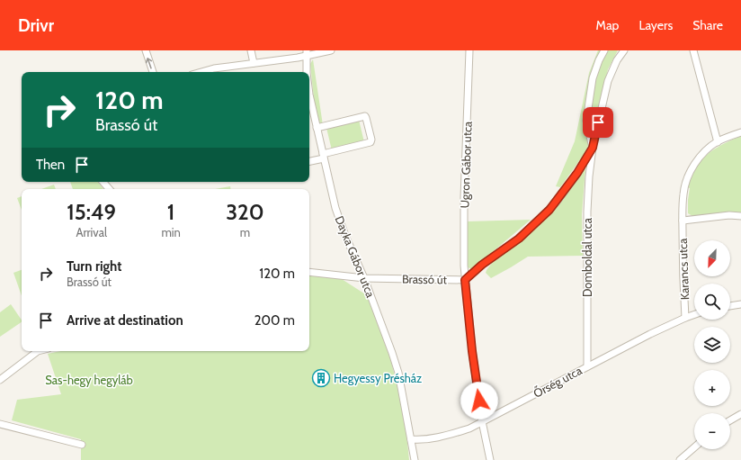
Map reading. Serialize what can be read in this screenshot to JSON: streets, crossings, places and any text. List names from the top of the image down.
{
  "streets": {
    "street": [
      "Ugron Gábor utca",
      "Dayka Gábor utca",
      "Domboldal utca",
      "Karancs utca",
      "Brassó út",
      "Őrség utca"
    ]
  },
  "crossings": [
    ["Ugron Gábor utca", "Brassó út"],
    ["Ugron Gábor utca", "Őrség utca"],
    ["Dayka Gábor utca", "Brassó út"],
    ["Dayka Gábor utca", "Őrség utca"],
    ["Domboldal utca", "Őrség utca"],
    ["Karancs utca", "Őrség utca"]
  ],
  "parks": ["Sas-hegy hegyláb"],
  "places": {
    "building": ["Hegyessy Présház"]
  },
  "north": "bottom left",
  "page": {
    "header": "Drivr",
    "nav": ["Map", "Layers", "Share"],
    "turn": ["120 m", "Brassó út"],
    "then": "Then",
    "eta": [
      "15:49",
      "Arrival",
      "1",
      "min",
      "320",
      "m"
    ],
    "map_buttons": ["+", "−"],
    "list": [
      {
        "name": "Turn right",
        "note": "Brassó út",
        "value": "120 m"
      },
      {
        "name": "Arrive at destination",
        "value": "200 m"
      }
    ]
  }
}
